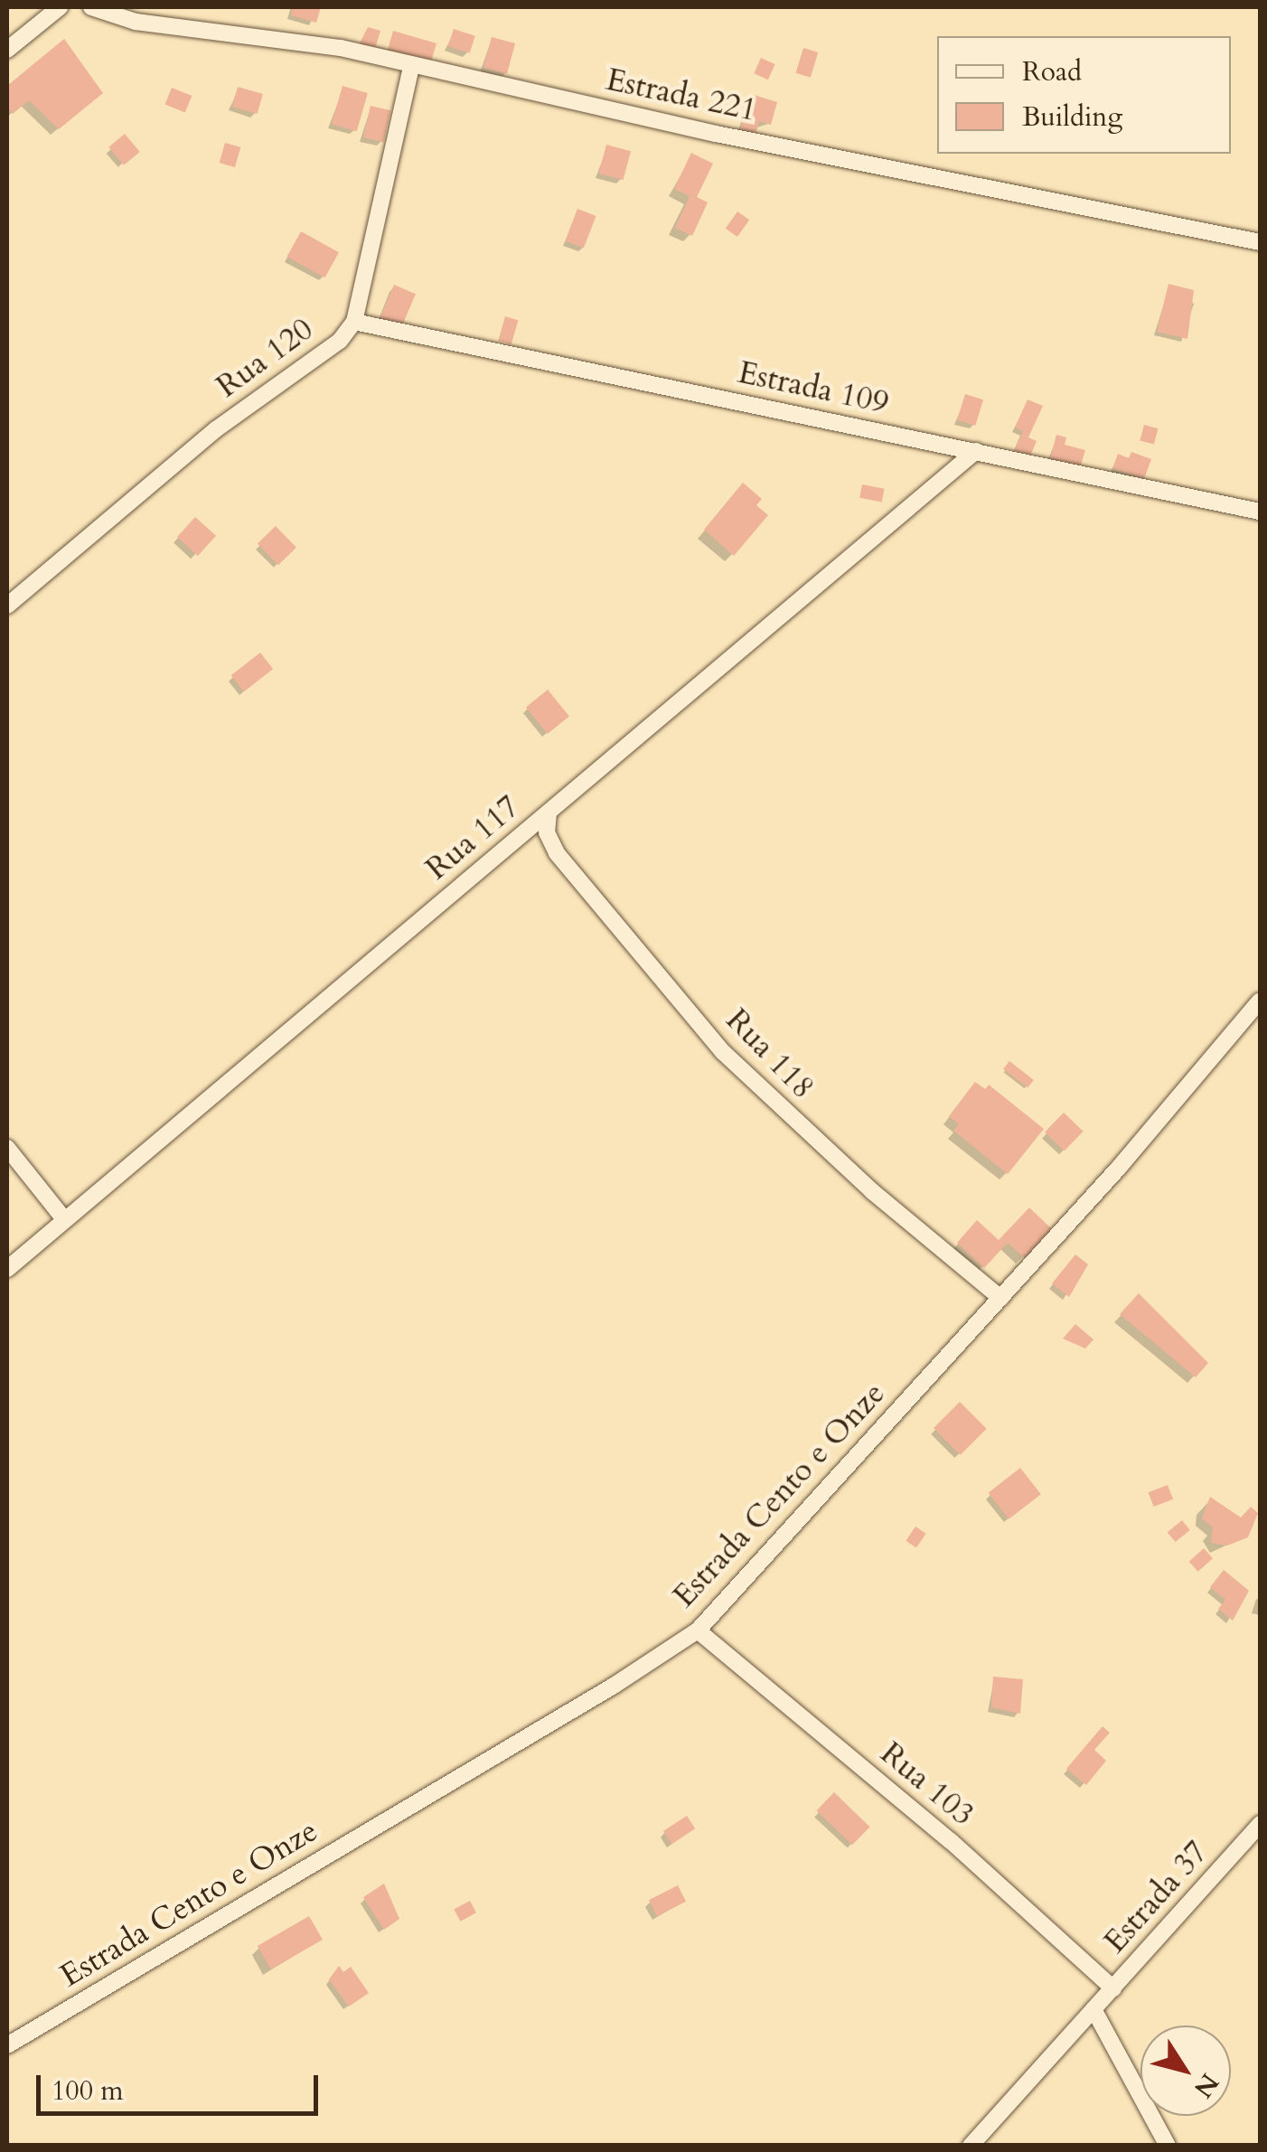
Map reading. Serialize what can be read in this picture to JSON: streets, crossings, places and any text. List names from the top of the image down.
{
  "streets": {
    "street": [
      "Estrada 221",
      "Rua 120",
      "Estrada 109",
      "Rua 117",
      "Rua 118",
      "Estrada Cento e Onze",
      "Rua 103",
      "Estrada 37"
    ]
  },
  "crossings": [
    ["Estrada 221", "Rua 120"],
    ["Rua 120", "Estrada 109"],
    ["Estrada 109", "Rua 117"],
    ["Rua 117", "Rua 118"],
    ["Rua 118", "Estrada Cento e Onze"],
    ["Estrada Cento e Onze", "Rua 103"],
    ["Rua 103", "Estrada 37"]
  ],
  "legend": ["Road", "Building"],
  "scale_bar": "100 m",
  "north": "bottom right"
}
